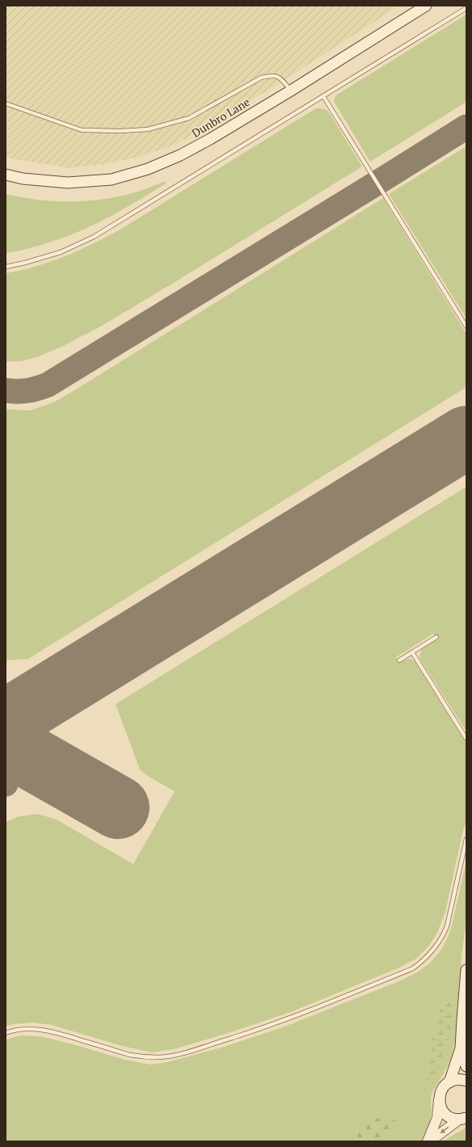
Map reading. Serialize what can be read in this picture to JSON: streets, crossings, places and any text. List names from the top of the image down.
{
  "streets": {
    "main road": ["Dunbro Lane"]
  }
}
